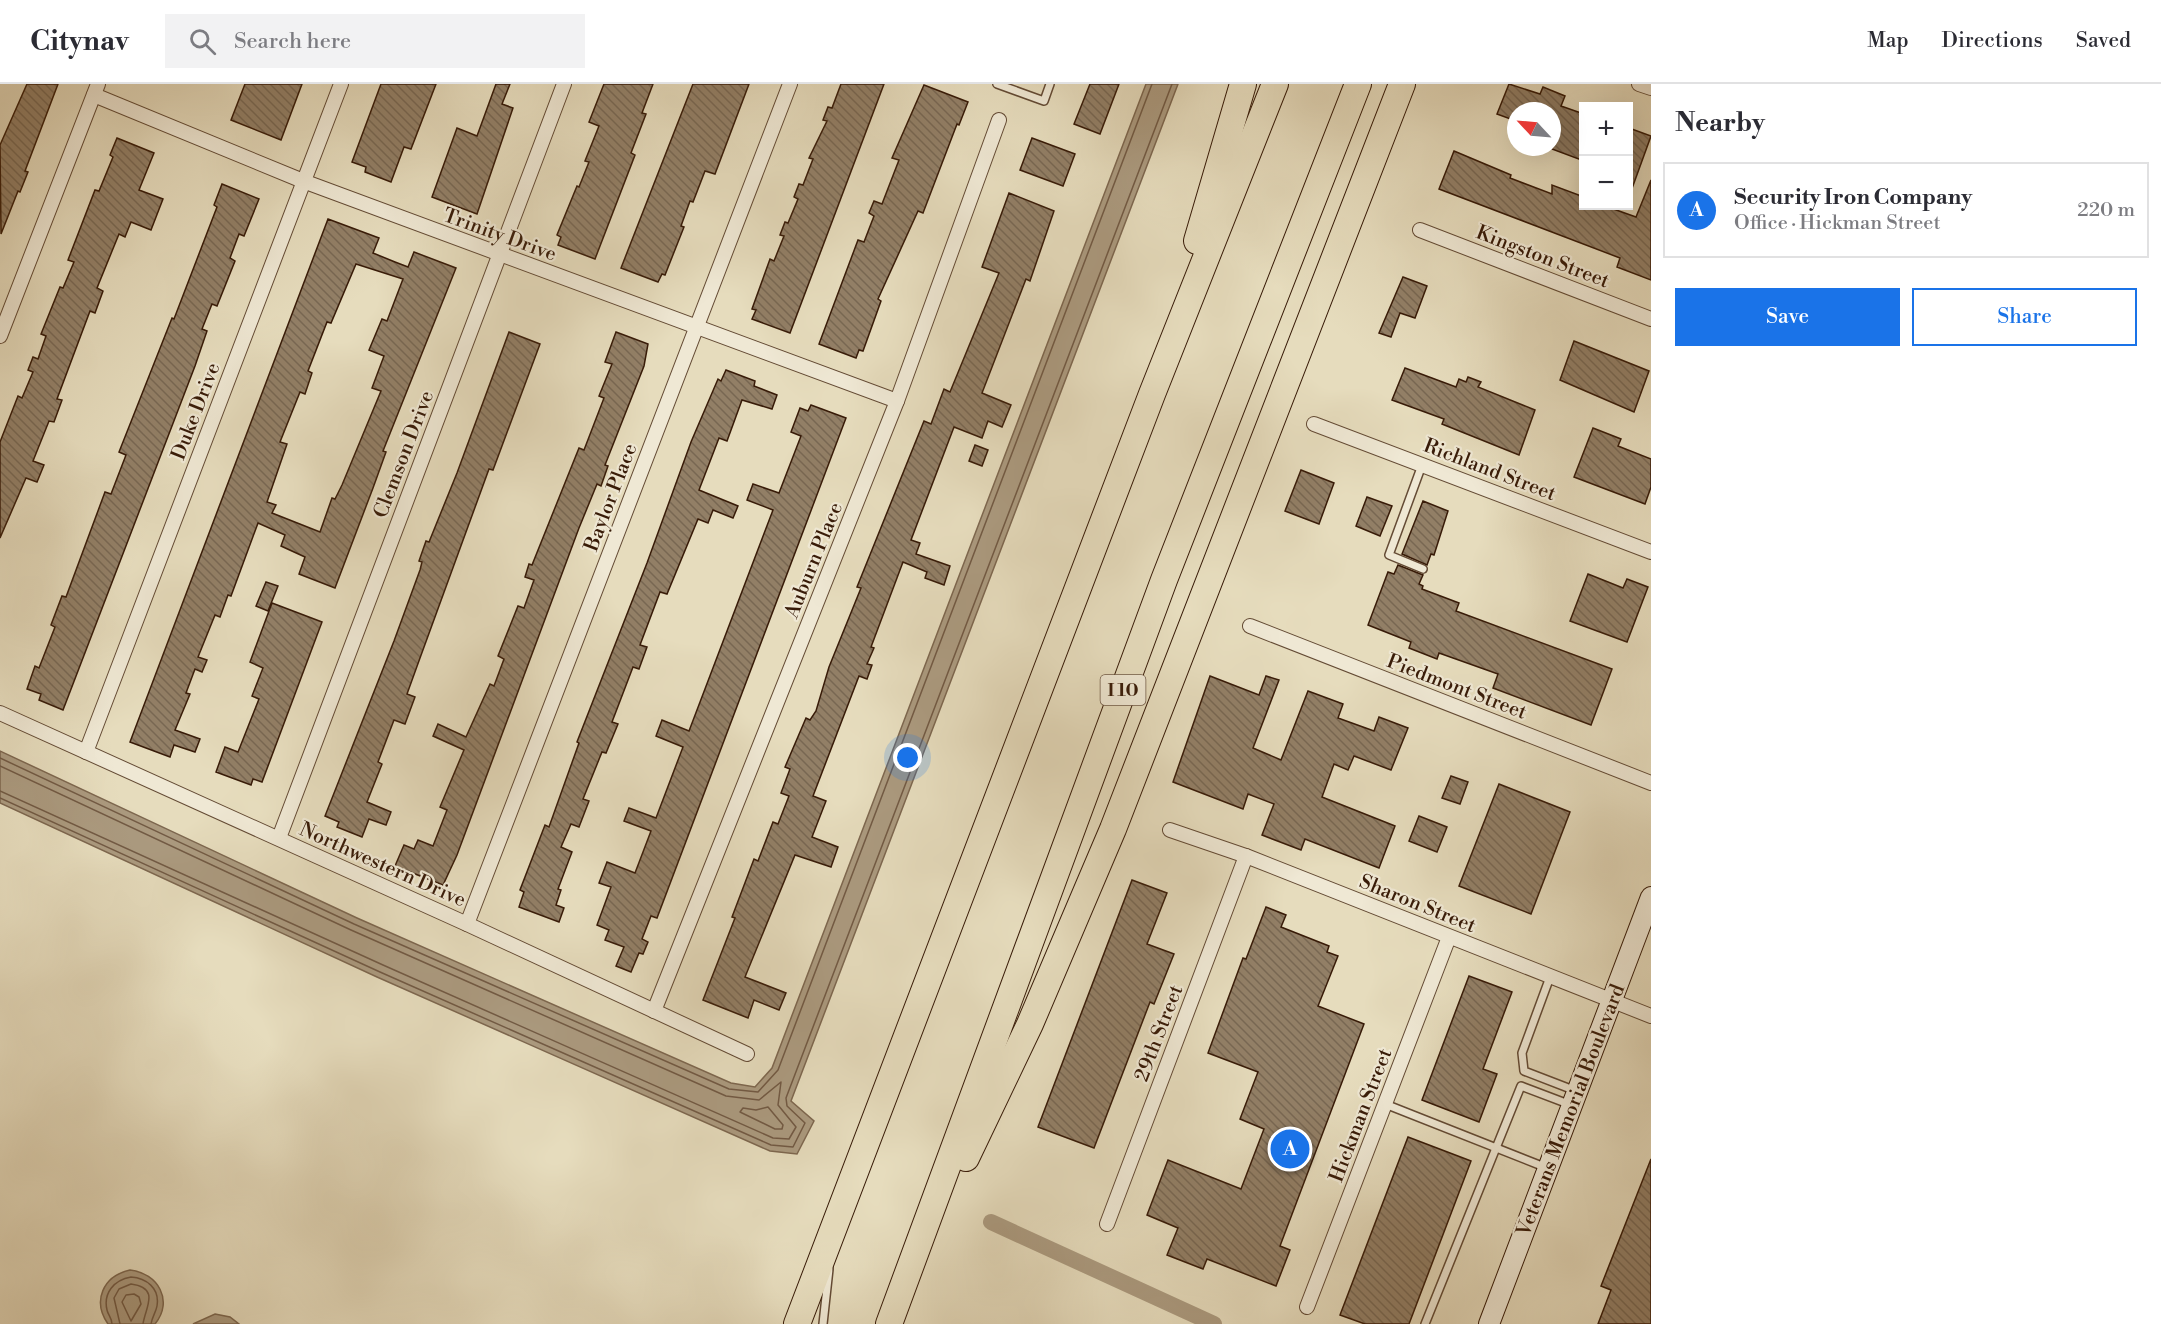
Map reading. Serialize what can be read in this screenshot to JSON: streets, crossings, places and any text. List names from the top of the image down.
{
  "streets": {
    "highway": ["I 10"],
    "street": [
      "Trinity Drive",
      "Kingston Street",
      "Duke Drive",
      "Clemson Drive",
      "Richland Street",
      "Baylor Place",
      "Auburn Place",
      "Piedmont Street",
      "Northwestern Drive",
      "Sharon Street",
      "29th Street",
      "Veterans Memorial Boulevard",
      "Hickman Street"
    ]
  },
  "crossings": [
    ["Trinity Drive", "Duke Drive"],
    ["Trinity Drive", "Clemson Drive"],
    ["Trinity Drive", "Baylor Place"],
    ["Trinity Drive", "Auburn Place"],
    ["Duke Drive", "Northwestern Drive"],
    ["Clemson Drive", "Northwestern Drive"],
    ["Baylor Place", "Northwestern Drive"],
    ["Auburn Place", "Northwestern Drive"],
    ["Sharon Street", "29th Street"],
    ["Sharon Street", "Veterans Memorial Boulevard"],
    ["Sharon Street", "Hickman Street"]
  ],
  "north": "top left",
  "page": {
    "header": "Citynav",
    "search": "Search here",
    "nav": ["Map", "Directions", "Saved"],
    "heading": "Nearby",
    "map_buttons": ["+", "−"],
    "list": [
      {
        "mark": "A",
        "name": "Security Iron Company",
        "note": "Office · Hickman Street",
        "value": "220 m"
      }
    ],
    "buttons": ["Save", "Share"],
    "pins": "A"
  }
}
